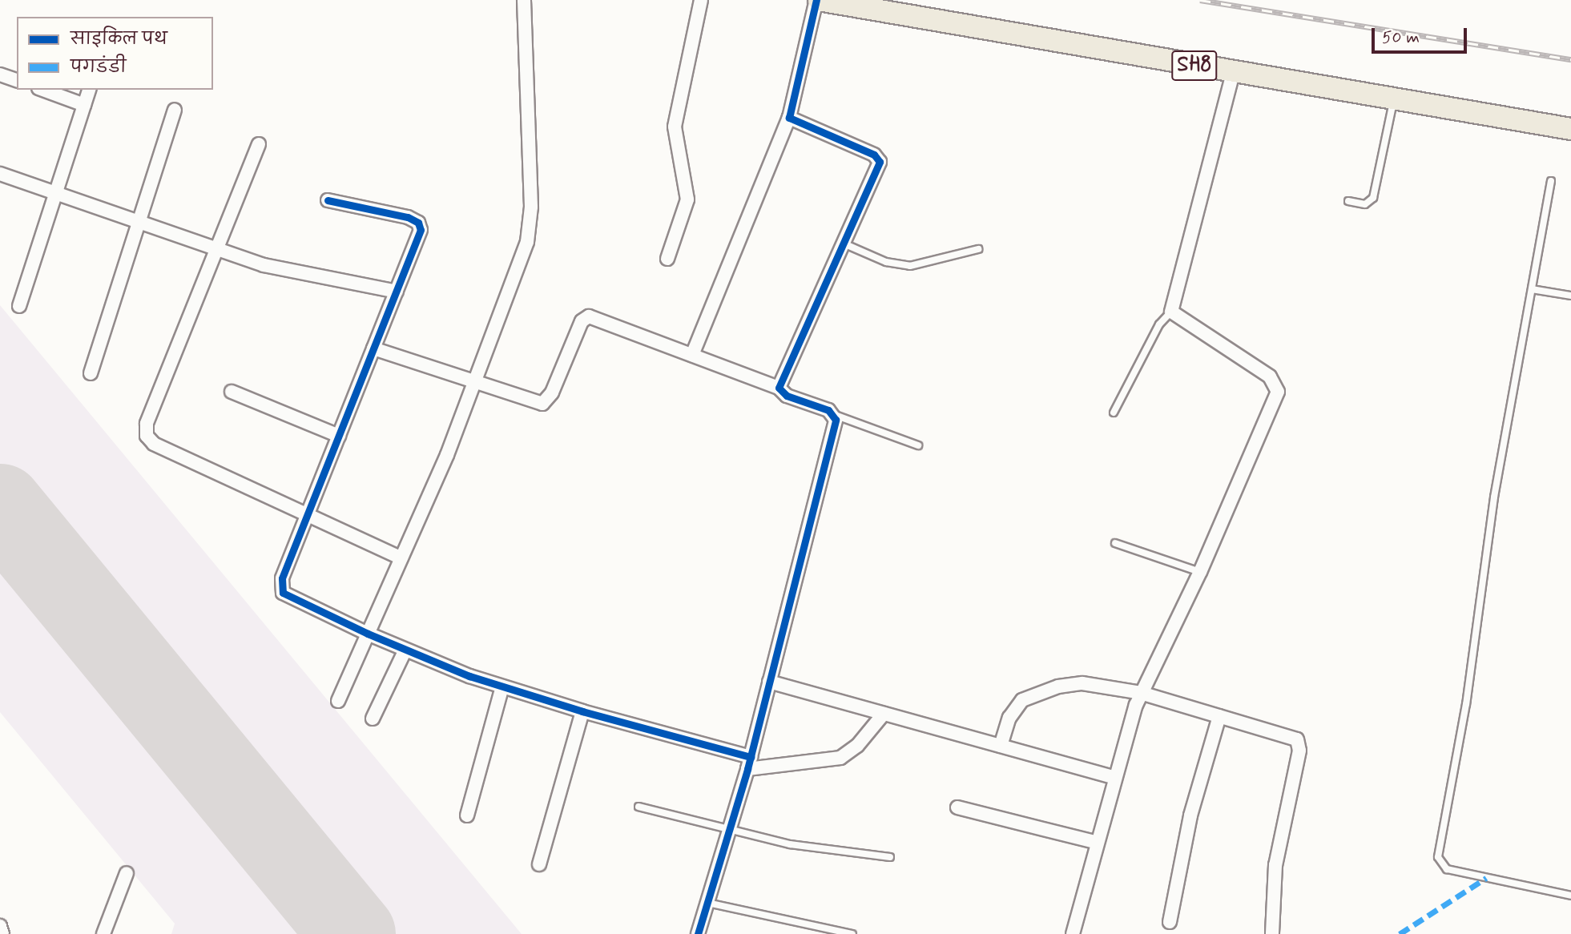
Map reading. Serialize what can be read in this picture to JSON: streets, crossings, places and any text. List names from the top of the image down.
{
  "streets": {
    "main road": ["SH8"]
  },
  "legend": ["साइकिल पथ", "पगडंडी"],
  "scale_bar": "50 m"
}
